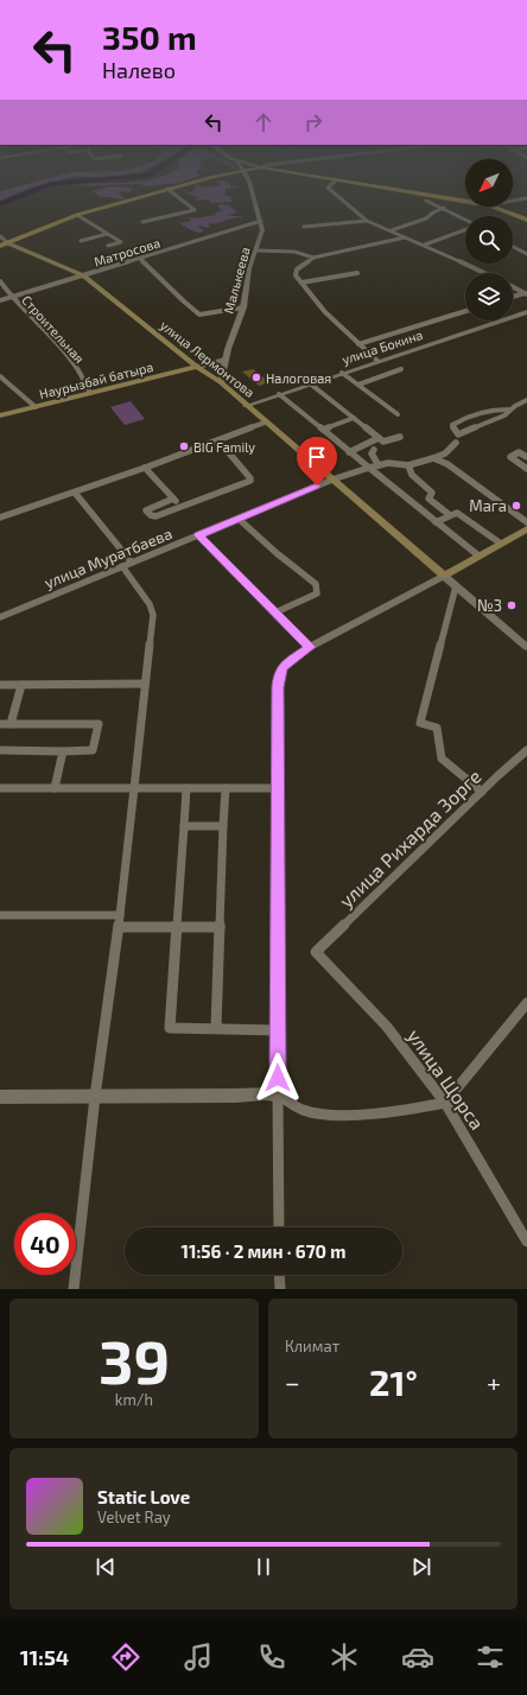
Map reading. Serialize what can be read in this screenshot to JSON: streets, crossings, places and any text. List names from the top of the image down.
{
  "streets": {
    "main road": ["улица Лермонтова", "Наурызбай батыра"],
    "street": [
      "Матросова",
      "Малькеева",
      "Строительная",
      "улица Бокина",
      "улица Муратбаева",
      "улица Рихарда Зорге",
      "улица Щорса"
    ]
  },
  "crossings": [
    ["Матросова", "Малькеева"],
    ["Матросова", "Строительная"],
    ["Матросова", "улица Лермонтова"],
    ["Малькеева", "улица Лермонтова"],
    ["Строительная", "Наурызбай батыра"],
    ["улица Бокина", "улица Лермонтова"],
    ["улица Лермонтова", "Наурызбай батыра"],
    ["улица Лермонтова", "улица Муратбаева"],
    ["улица Рихарда Зорге", "улица Щорса"]
  ],
  "places": [
    "Налоговая",
    "BIG Family",
    "Мага",
    "№3"
  ],
  "north": "bottom left",
  "page": {
    "turn": ["350 m", "Налево"],
    "limit": "40",
    "trip": "11:56 · 2 мин · 670 m",
    "tile": [
      ["39", "km/h"],
      "Климат"
    ],
    "heat": ["−", "21°", "+"],
    "song": ["Static Love", "Velvet Ray"],
    "tabs": "11:54"
  }
}
